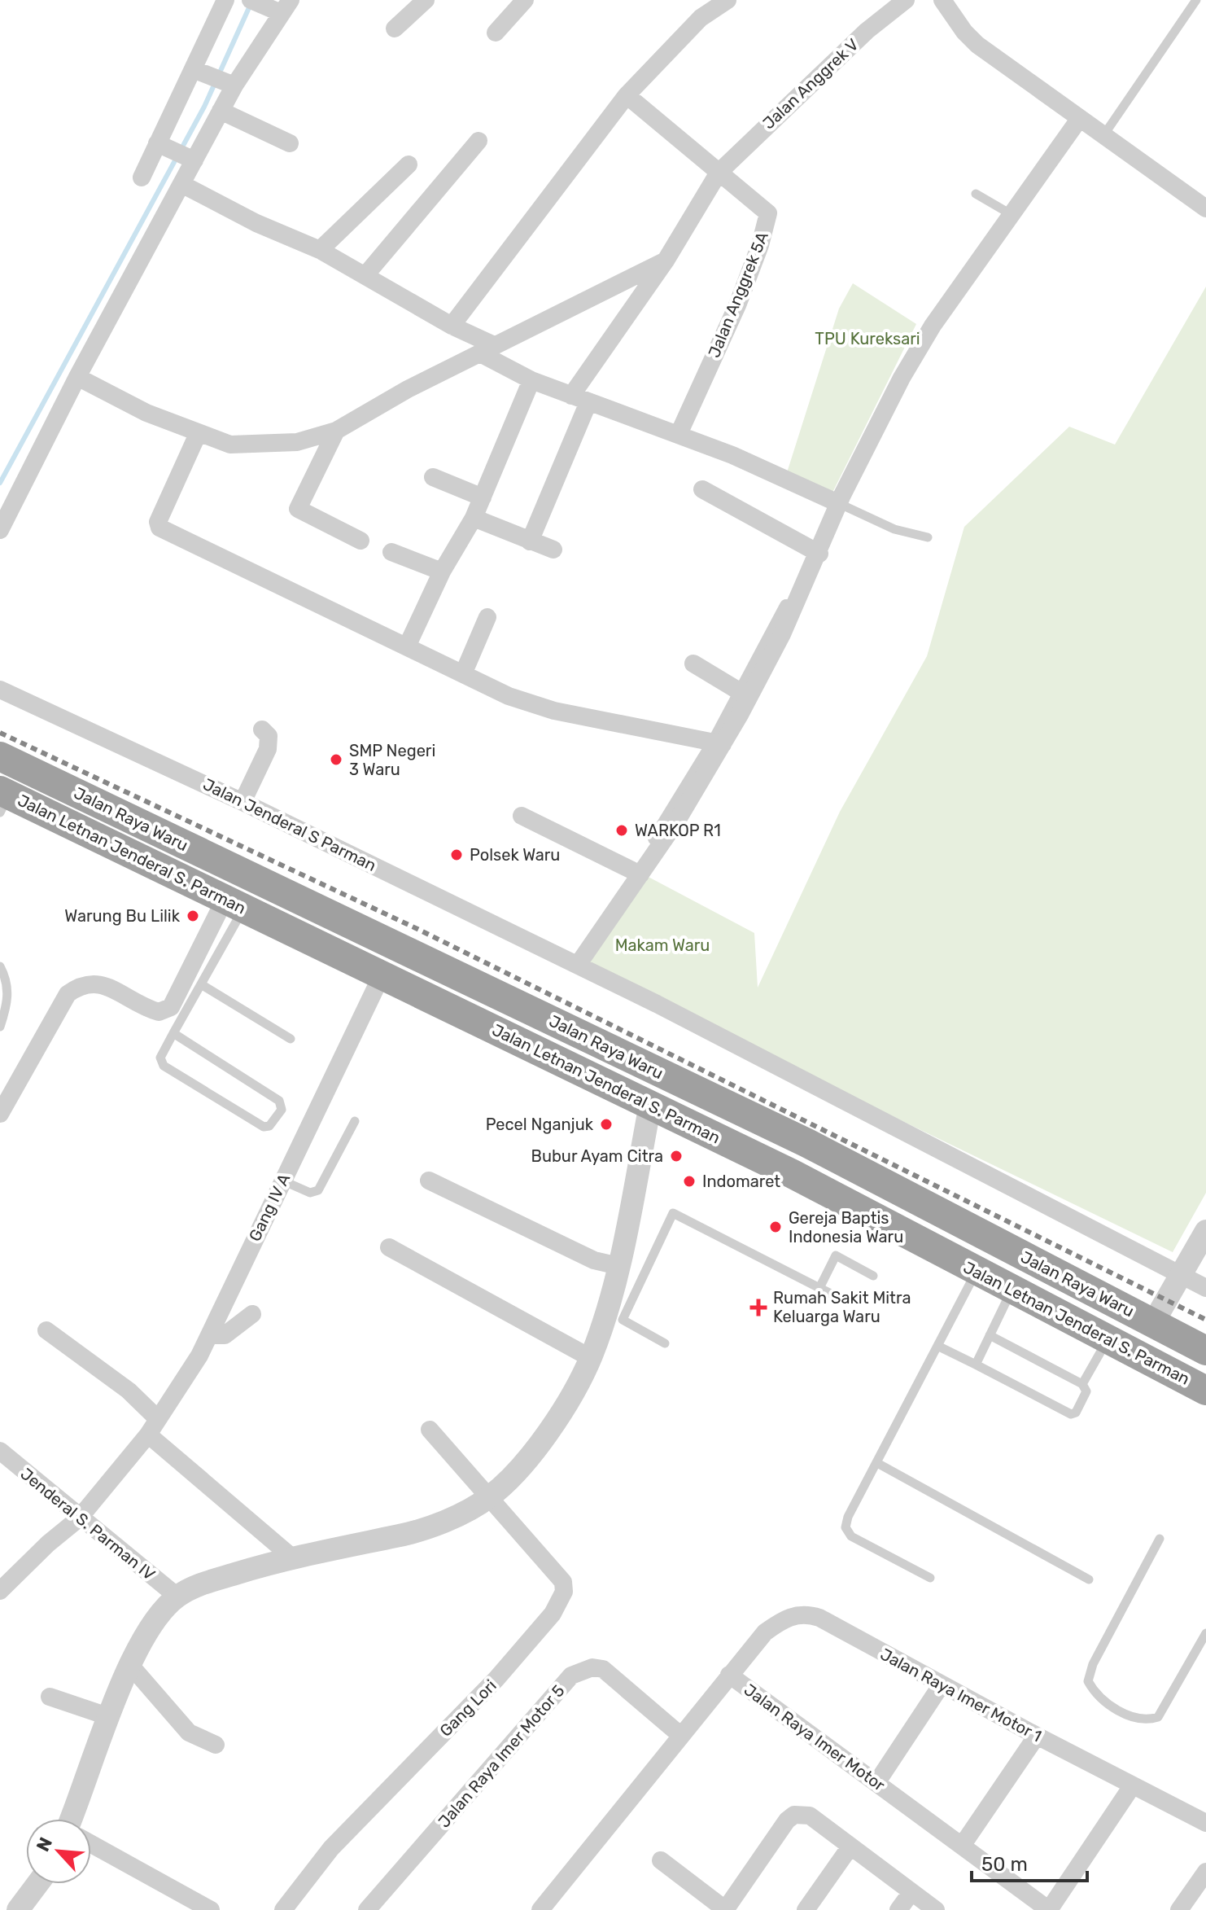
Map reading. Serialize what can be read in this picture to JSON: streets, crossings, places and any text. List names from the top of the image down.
{
  "streets": {
    "highway": ["Jalan Raya Waru", "Jalan Letnan Jenderal S. Parman"],
    "street": [
      "Jalan Anggrek V",
      "Jalan Anggrek 5A",
      "Jalan Jenderal S Parman",
      "Gang IV A",
      "Jenderal S. Parman IV",
      "Jalan Raya Imer Motor 1",
      "Gang Lori",
      "Jalan Raya Imer Motor",
      "Jalan Raya Imer Motor 5"
    ]
  },
  "crossings": [
    ["Jalan Anggrek V", "Jalan Anggrek 5A"],
    ["Jalan Letnan Jenderal S. Parman", "Gang IV A"],
    ["Gang IV A", "Jenderal S. Parman IV"],
    ["Jalan Raya Imer Motor 1", "Jalan Raya Imer Motor"],
    ["Jalan Raya Imer Motor", "Jalan Raya Imer Motor 5"]
  ],
  "parks": ["TPU Kureksari", "Makam Waru"],
  "places": {
    "other": [
      "SMP Negeri 3 Waru",
      "WARKOP R1",
      "Polsek Waru",
      "Warung Bu Lilik",
      "Pecel Nganjuk",
      "Bubur Ayam Citra",
      "Indomaret",
      "Gereja Baptis Indonesia Waru"
    ],
    "health": ["Rumah Sakit Mitra Keluarga Waru"]
  },
  "scale_bar": "50 m",
  "north": "top left"
}
